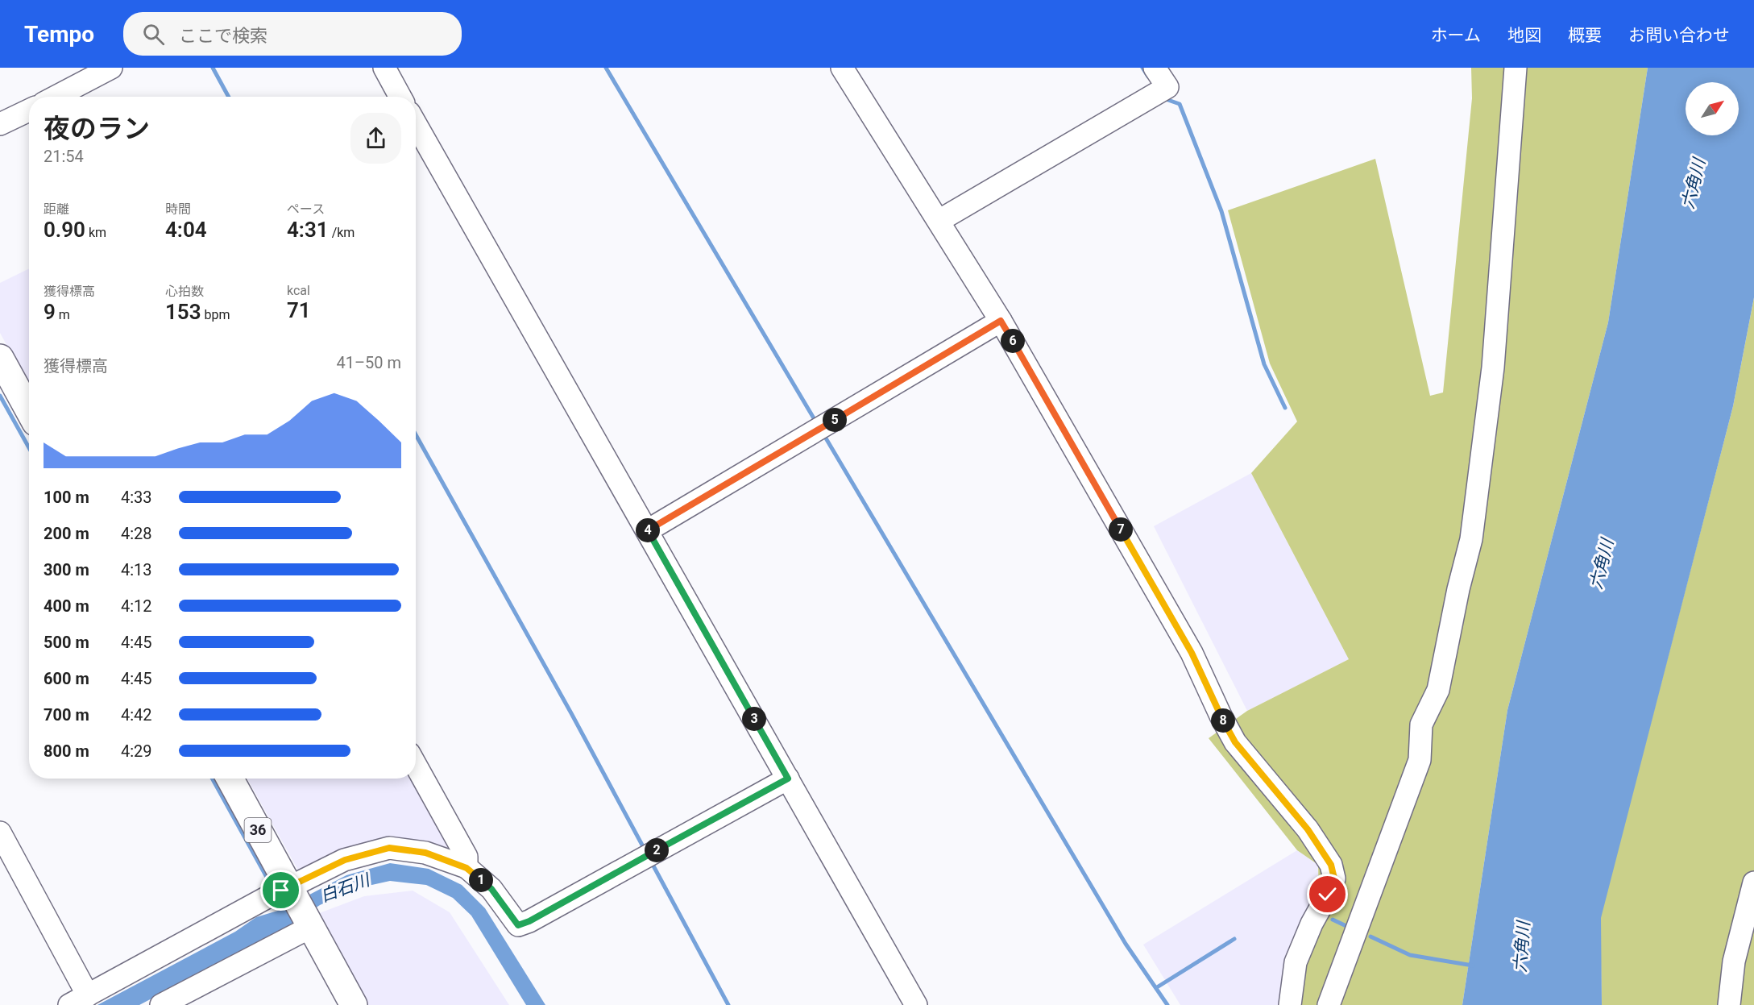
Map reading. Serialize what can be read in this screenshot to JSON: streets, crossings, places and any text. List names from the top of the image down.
{
  "streets": {
    "main road": ["36"]
  },
  "water": ["六角川", "白石川"],
  "north": "top right",
  "page": {
    "header": "Tempo",
    "search": "ここで検索",
    "nav": [
      "ホーム",
      "地図",
      "概要",
      "お問い合わせ"
    ],
    "heading": ["夜のラン", "21:54"],
    "stats": [
      ["距離", "0.90 km"],
      ["時間", "4:04"],
      ["ペース", "4:31 /km"],
      ["獲得標高", "9 m"],
      ["心拍数", "153 bpm"],
      ["kcal", "71"]
    ],
    "pins": [
      "6",
      "5",
      "7",
      "4",
      "3",
      "8",
      "2",
      "1"
    ],
    "chart": ["獲得標高", "41–50 m"],
    "list": [
      {
        "name": "100 m",
        "note": "4:33"
      },
      {
        "name": "200 m",
        "note": "4:28"
      },
      {
        "name": "300 m",
        "note": "4:13"
      },
      {
        "name": "400 m",
        "note": "4:12"
      },
      {
        "name": "500 m",
        "note": "4:45"
      },
      {
        "name": "600 m",
        "note": "4:45"
      },
      {
        "name": "700 m",
        "note": "4:42"
      },
      {
        "name": "800 m",
        "note": "4:29"
      }
    ]
  }
}
